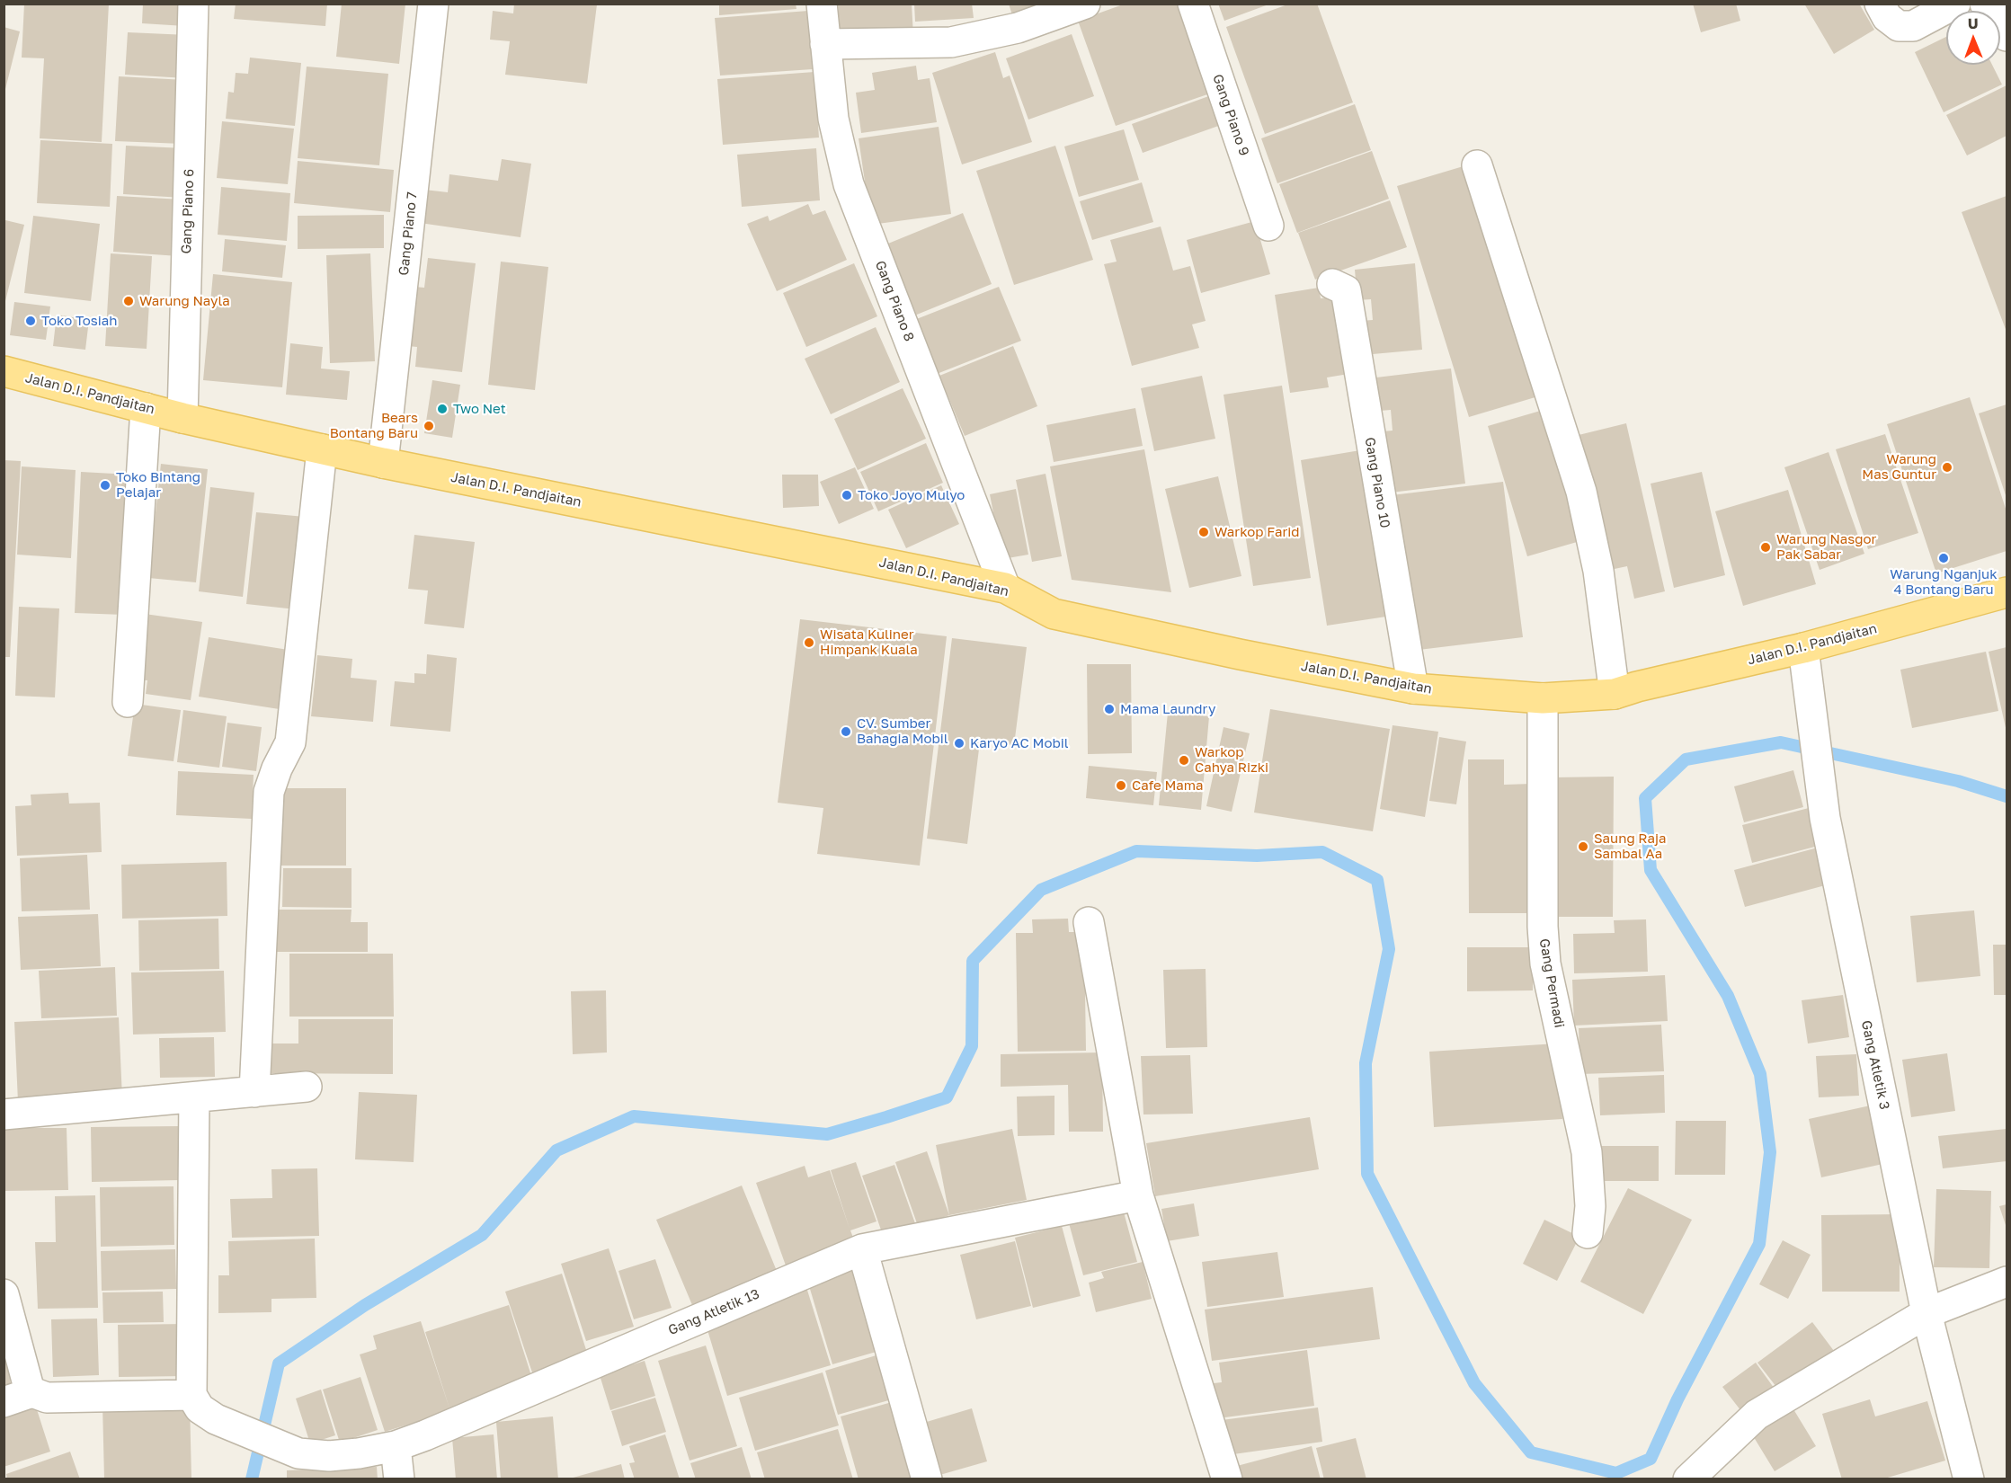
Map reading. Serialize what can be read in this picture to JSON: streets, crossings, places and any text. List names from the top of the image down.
{
  "streets": {
    "main road": ["Jalan D.I. Pandjaitan"],
    "street": [
      "Gang Piano 9",
      "Gang Piano 6",
      "Gang Piano 7",
      "Gang Piano 8",
      "Gang Piano 10",
      "Gang Permadi",
      "Gang Atletik 3",
      "Gang Atletik 13"
    ]
  },
  "crossings": [
    ["Gang Piano 6", "Jalan D.I. Pandjaitan"],
    ["Gang Piano 7", "Jalan D.I. Pandjaitan"],
    ["Gang Piano 8", "Jalan D.I. Pandjaitan"],
    ["Jalan D.I. Pandjaitan", "Gang Piano 10"],
    ["Jalan D.I. Pandjaitan", "Gang Permadi"],
    ["Jalan D.I. Pandjaitan", "Gang Atletik 3"]
  ],
  "places": [
    "Warung Nayla",
    "Toko Tosiah",
    "Two Net",
    "Bears Bontang Baru",
    "Warung Mas Guntur",
    "Toko Bintang Pelajar",
    "Toko Joyo Mulyo",
    "Warkop Farid",
    "Warung Nasgor Pak Sabar",
    "Warung Nganjuk 4 Bontang Baru",
    "Wisata Kuliner Himpank Kuala",
    "Mama Laundry",
    "CV. Sumber Bahagia Mobil",
    "Karyo AC Mobil",
    "Warkop Cahya Rizki",
    "Cafe Mama",
    "Saung Raja Sambal Aa"
  ],
  "north": "top"
}
